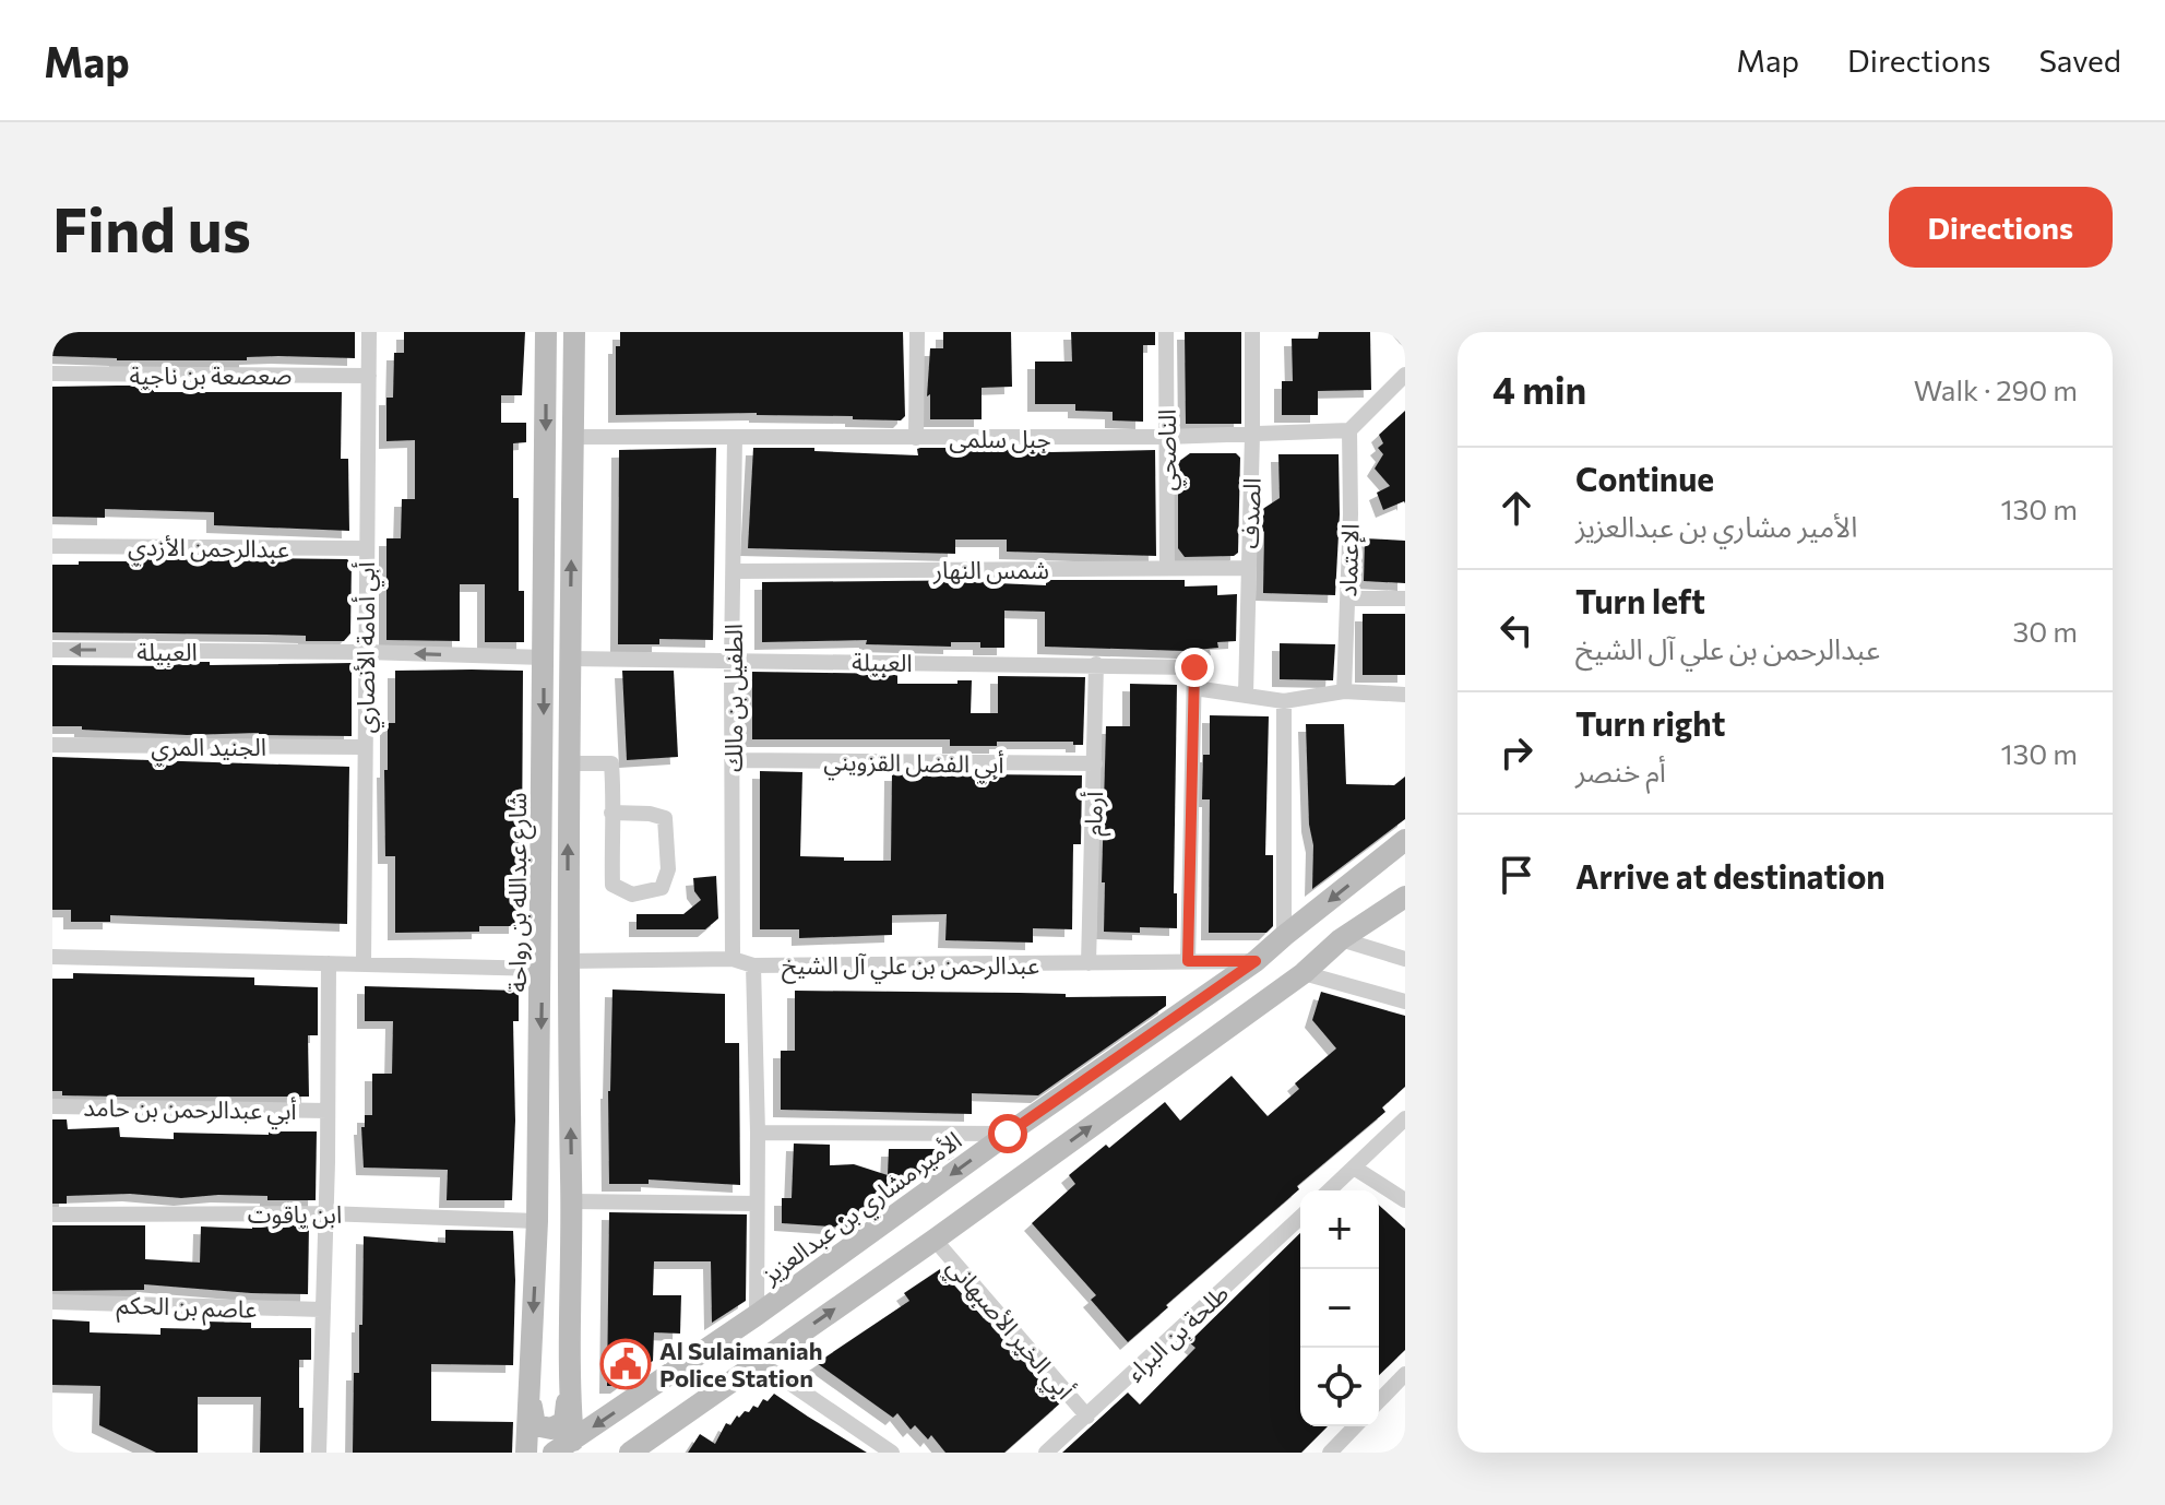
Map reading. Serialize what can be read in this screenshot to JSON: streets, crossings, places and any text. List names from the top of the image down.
{
  "streets": {
    "street": [
      "صعصعة بن ناجية",
      "جبل سلمى",
      "الناصحي",
      "الصدف",
      "عبدالرحمن الأزدي",
      "الإعتماد",
      "شمس النهار",
      "أبي أمامة الأنصاري",
      "العبيلة",
      "الطفيل بن مالك",
      "الجنيد المري",
      "أبي الفضل القزويني",
      "أرمام",
      "شارع عبدالله بن رواحة",
      "عبدالرحمن بن علي آل الشيخ",
      "أبي عبدالرحمن بن حامد",
      "الأمير مشاري بن عبدالعزيز",
      "ابن ياقوت",
      "عاصم بن الحكم",
      "أبي الخير الأصبهاني",
      "طلحة بن البراء"
    ]
  },
  "crossings": [
    ["صعصعة بن ناجية", "أبي أمامة الأنصاري"],
    ["جبل سلمى", "الناصحي"],
    ["جبل سلمى", "الصدف"],
    ["جبل سلمى", "الإعتماد"],
    ["جبل سلمى", "الطفيل بن مالك"],
    ["الناصحي", "شمس النهار"],
    ["الصدف", "شمس النهار"],
    ["عبدالرحمن الأزدي", "أبي أمامة الأنصاري"],
    ["شمس النهار", "الطفيل بن مالك"],
    ["أبي أمامة الأنصاري", "العبيلة"],
    ["أبي أمامة الأنصاري", "الجنيد المري"],
    ["العبيلة", "الطفيل بن مالك"],
    ["العبيلة", "أرمام"],
    ["العبيلة", "شارع عبدالله بن رواحة"],
    ["الطفيل بن مالك", "أبي الفضل القزويني"],
    ["الطفيل بن مالك", "عبدالرحمن بن علي آل الشيخ"],
    ["أبي الفضل القزويني", "أرمام"],
    ["أرمام", "عبدالرحمن بن علي آل الشيخ"],
    ["شارع عبدالله بن رواحة", "ابن ياقوت"],
    ["عبدالرحمن بن علي آل الشيخ", "الأمير مشاري بن عبدالعزيز"],
    ["أبي الخير الأصبهاني", "طلحة بن البراء"]
  ],
  "one_way": ["العبيلة"],
  "places": {
    "public building": ["Al Sulaimaniah Police Station"]
  },
  "page": {
    "header": "Map",
    "nav": ["Map", "Directions", "Saved"],
    "buttons": "Directions",
    "title": "Find us",
    "heading": ["4 min", "Walk · 290 m"],
    "list": [
      ["Continue", "الأمير مشاري بن عبدالعزيز", "130 m"],
      ["Turn left", "عبدالرحمن بن علي آل الشيخ", "30 m"],
      ["Turn right", "أم خنصر", "130 m"],
      "Arrive at destination"
    ],
    "map_buttons": ["+", "−"]
  }
}
